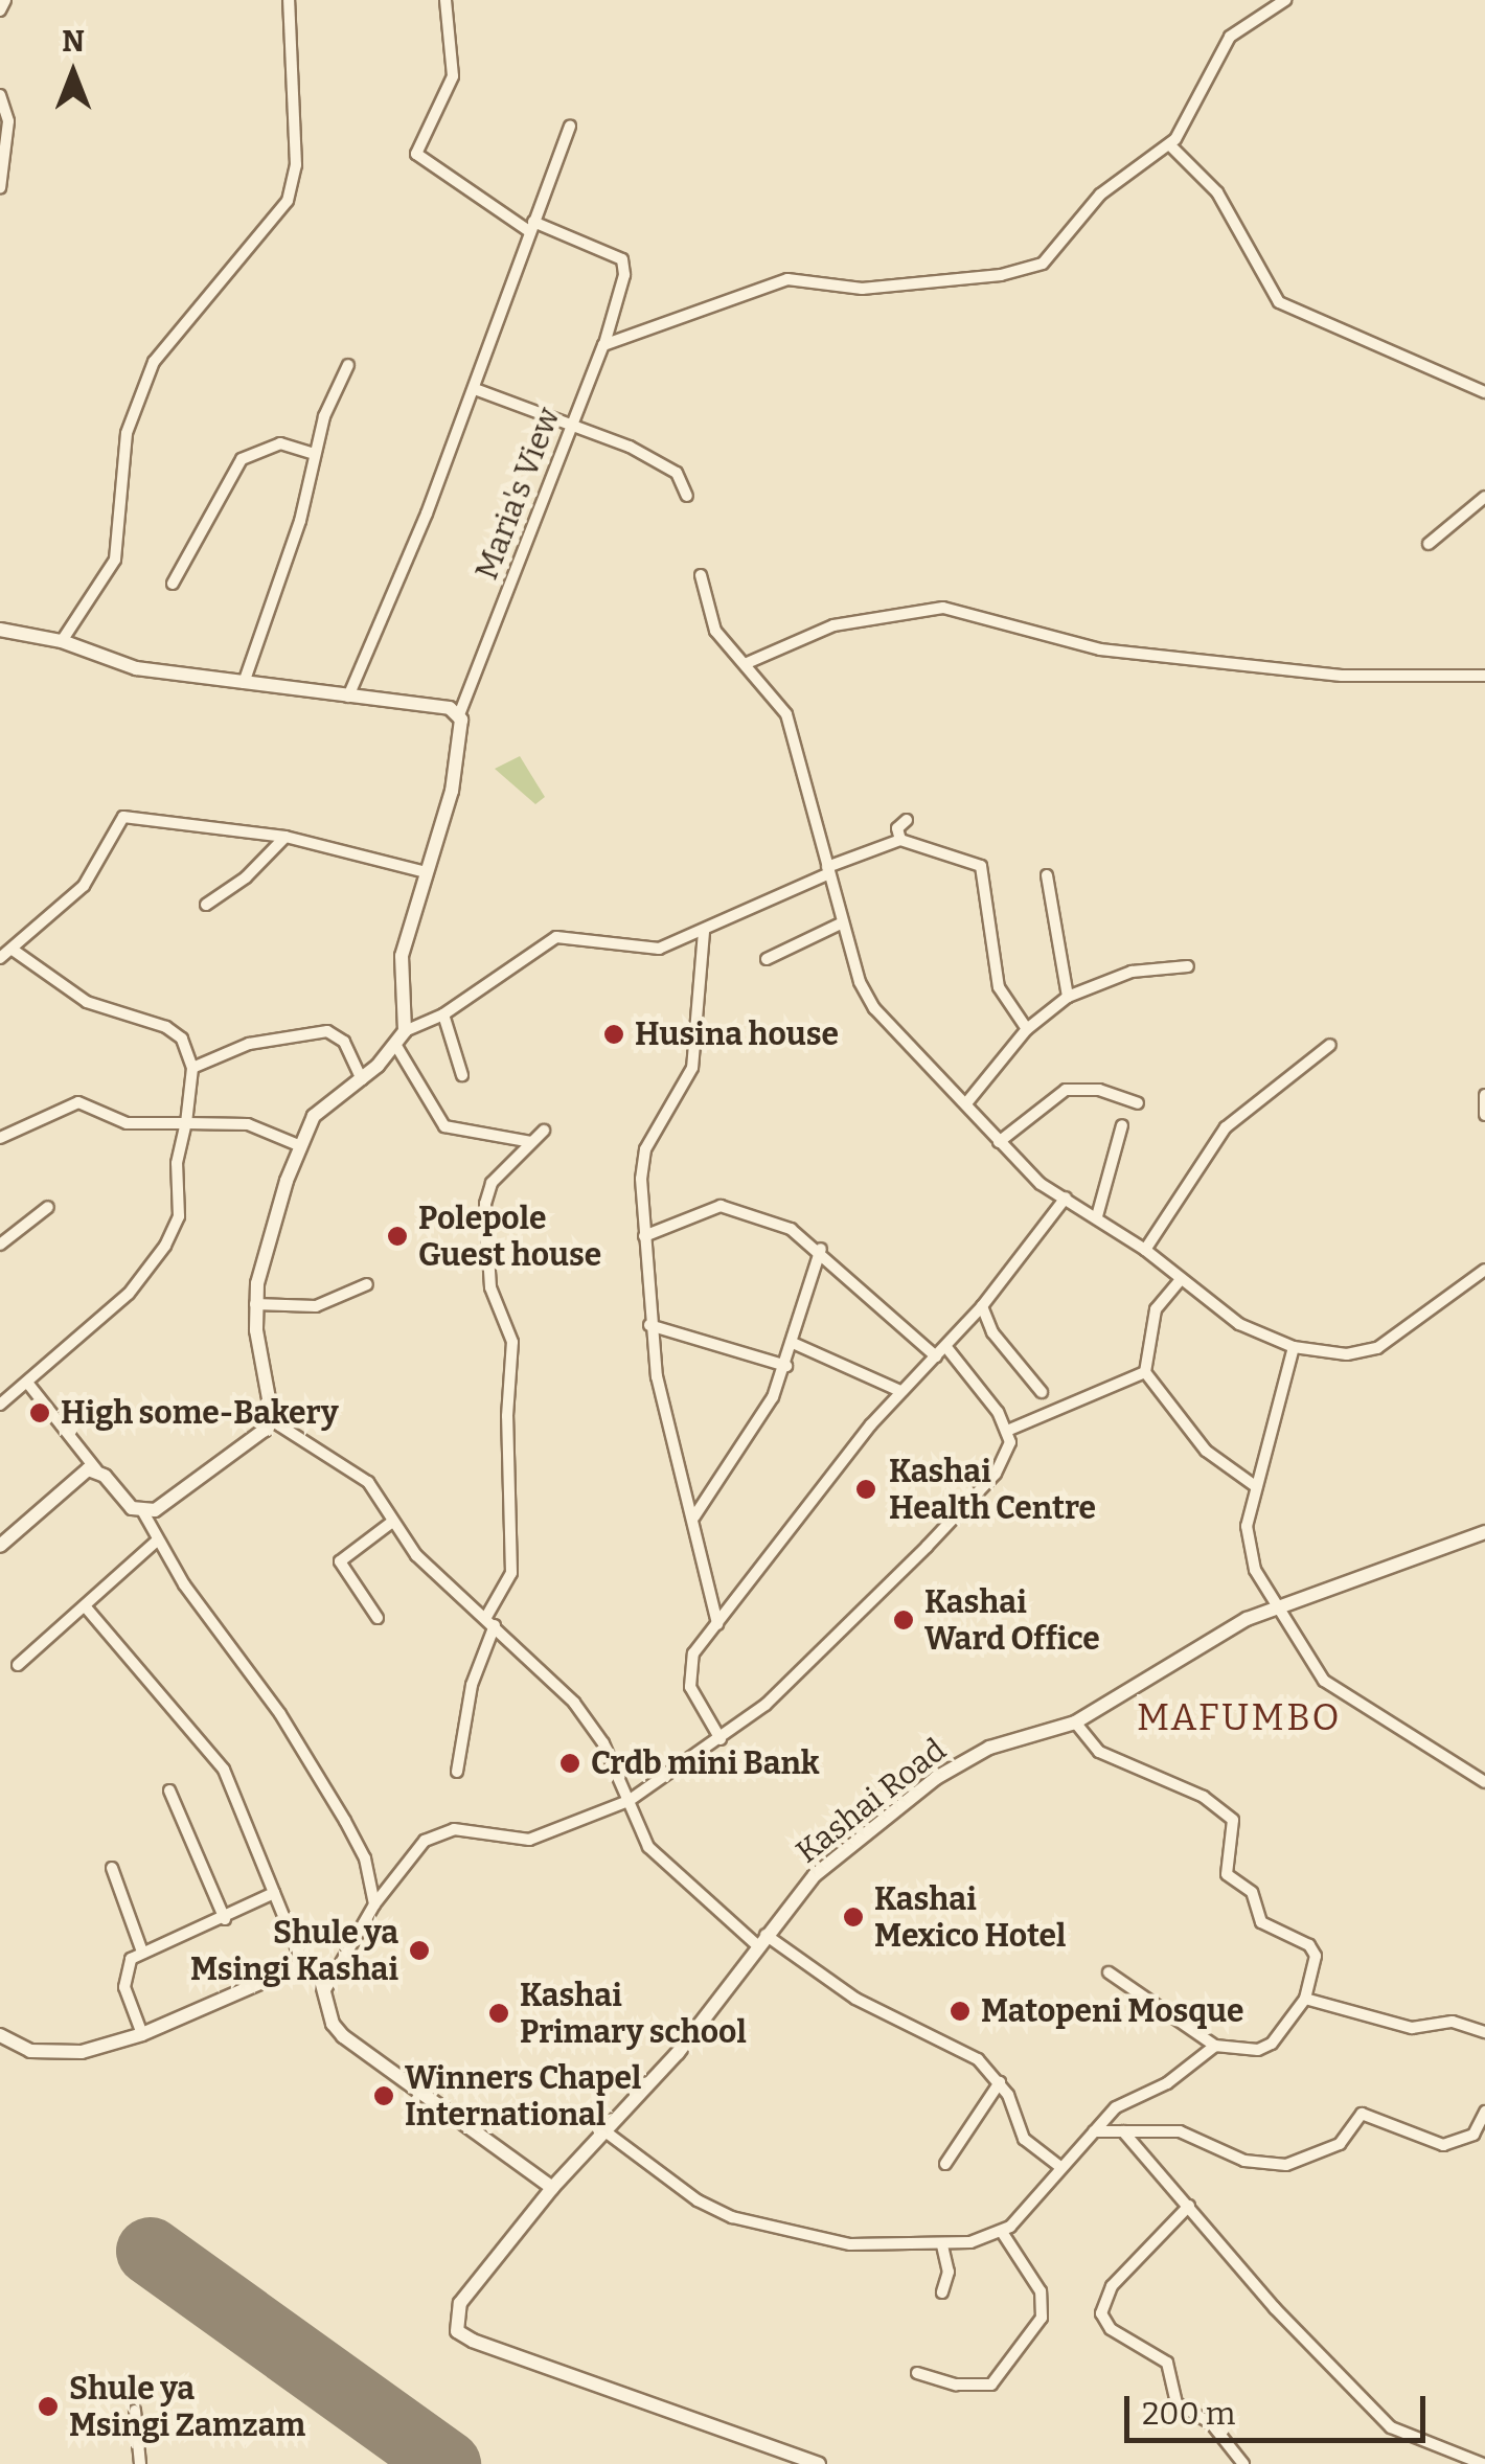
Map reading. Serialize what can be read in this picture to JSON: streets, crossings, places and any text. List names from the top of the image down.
{
  "streets": {
    "street": ["Maria's View", "Kashai Road"]
  },
  "districts": ["MAFUMBO"],
  "places": [
    "Husina house",
    "Polepole Guest house",
    "High some-Bakery",
    "Kashai Health Centre",
    "Kashai Ward Office",
    "Crdb mini Bank",
    "Kashai Mexico Hotel",
    "Shule ya Msingi Kashai",
    "Matopeni Mosque",
    "Kashai Primary school",
    "Winners Chapel International",
    "Shule ya Msingi Zamzam"
  ],
  "scale_bar": "200 m",
  "north": "top"
}
